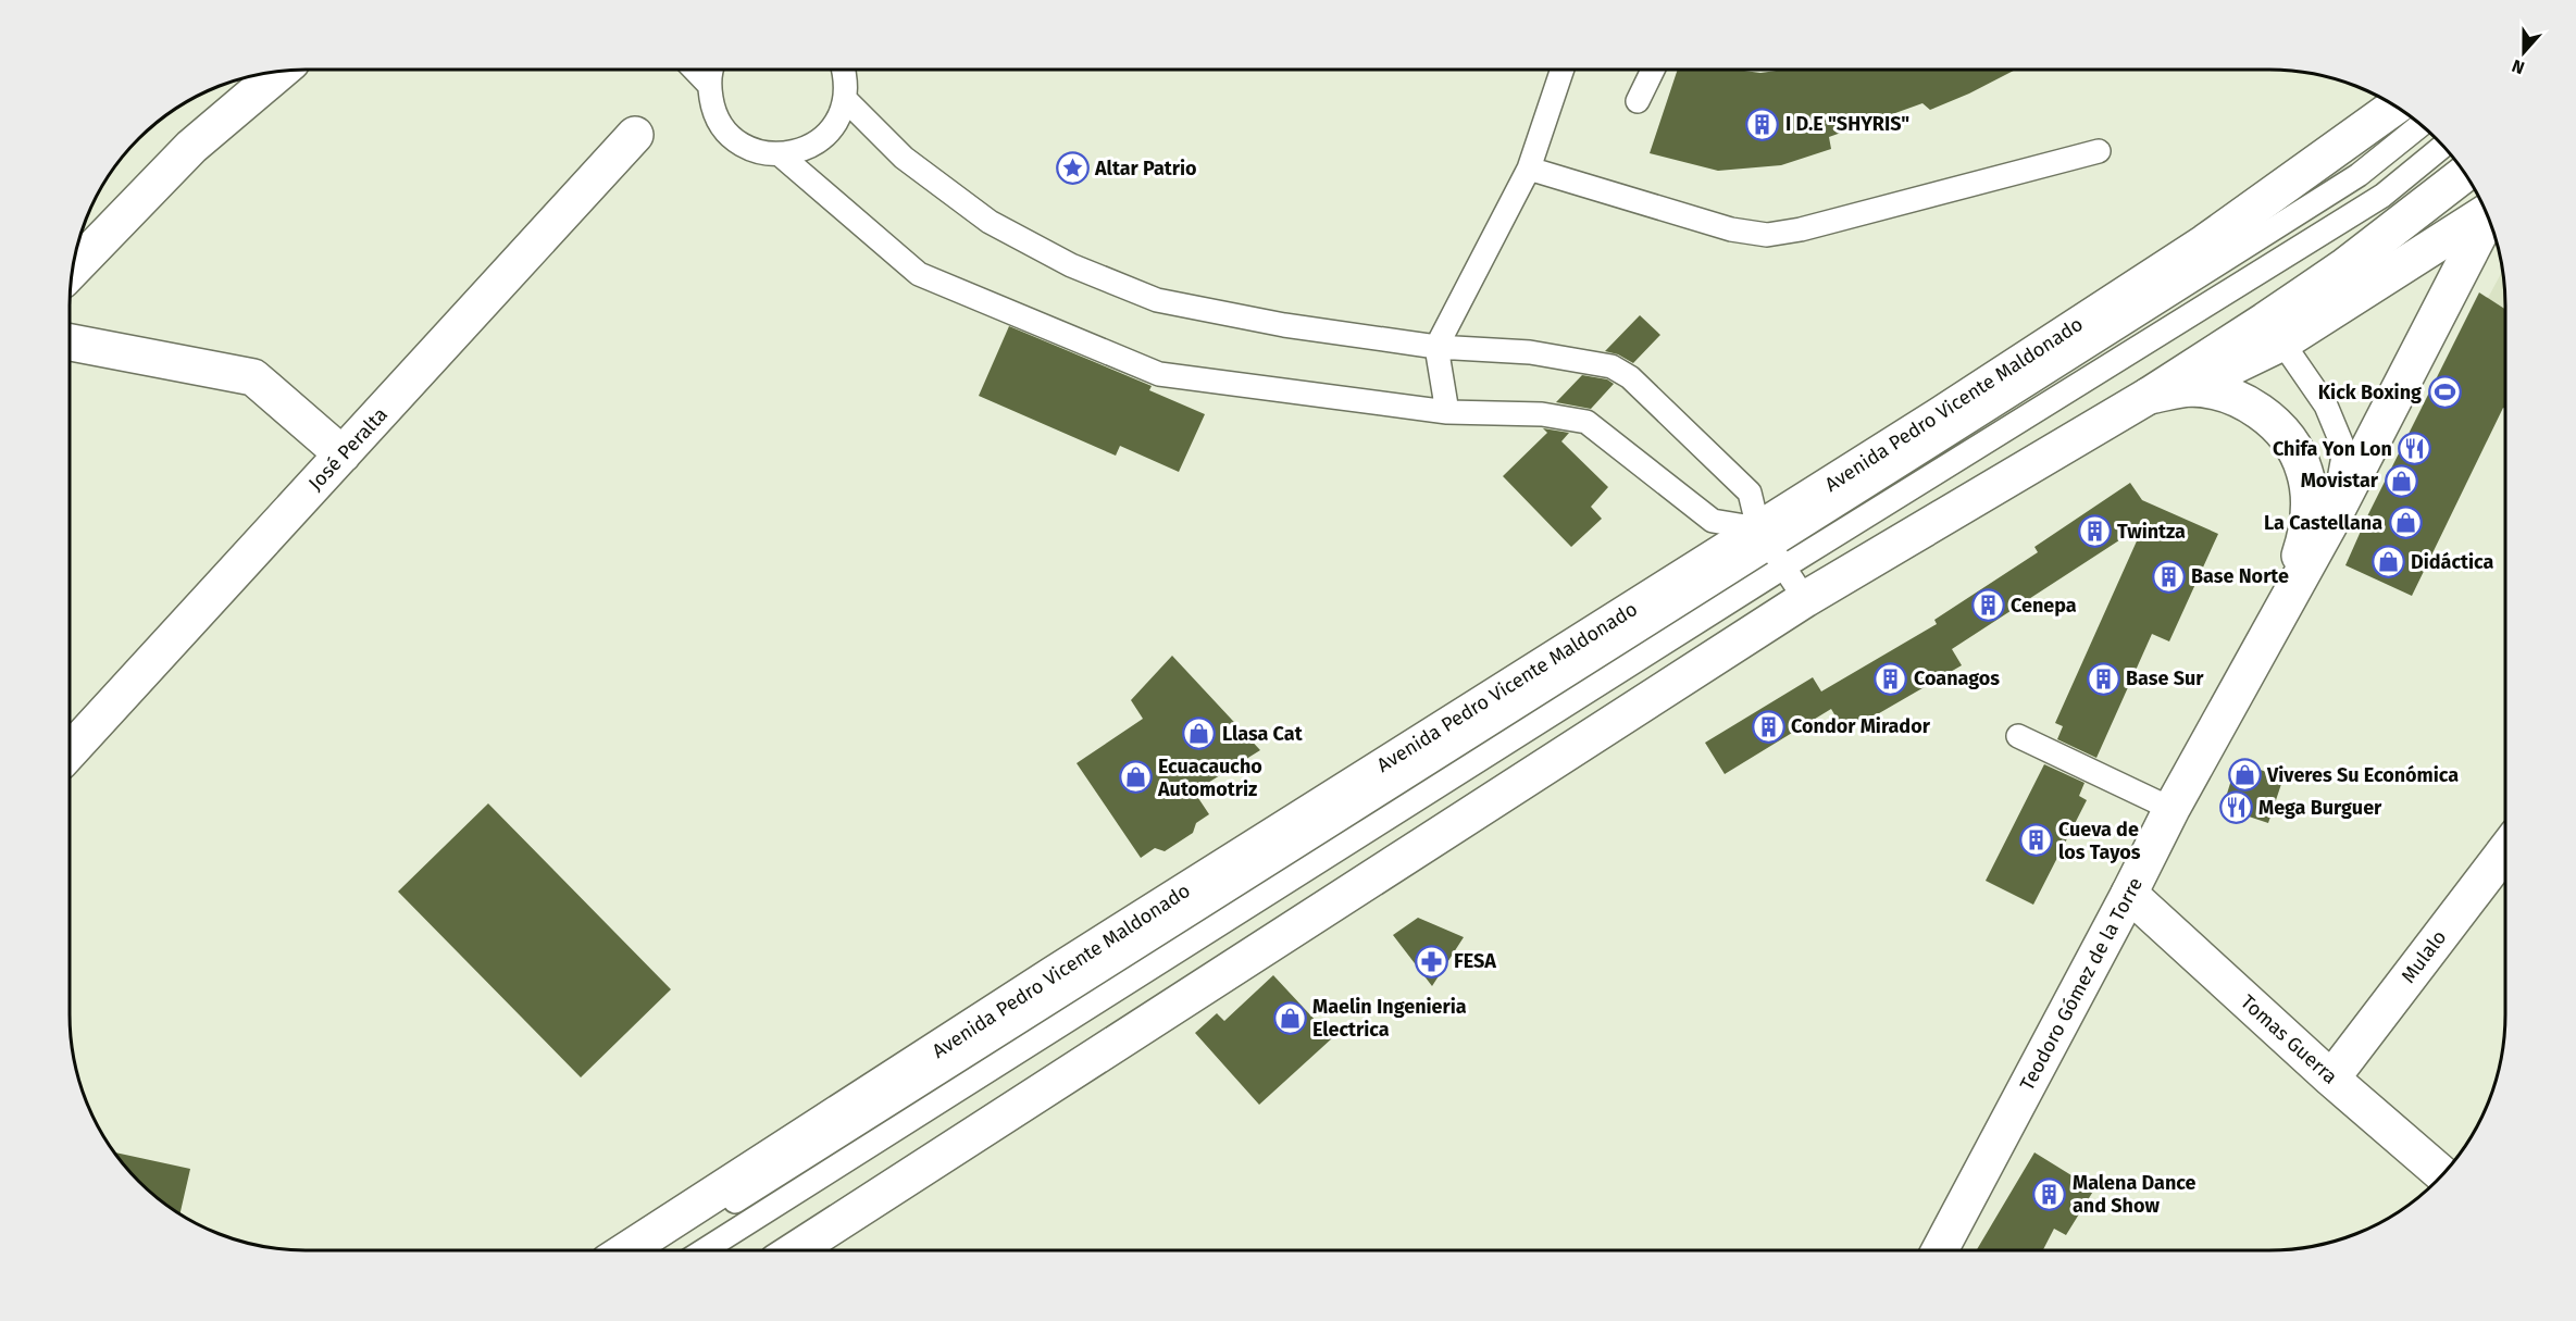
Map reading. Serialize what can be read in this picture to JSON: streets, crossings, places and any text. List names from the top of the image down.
{
  "streets": {
    "street": [
      "Avenida Pedro Vicente Maldonado",
      "José Peralta",
      "Mulalo",
      "Teodoro Gómez de la Torre",
      "Tomas Guerra"
    ]
  },
  "crossings": [
    ["Mulalo", "Tomas Guerra"],
    ["Teodoro Gómez de la Torre", "Tomas Guerra"]
  ],
  "places": {
    "building": [
      "I D.E \"SHYRIS\"",
      "Twintza",
      "Base Norte",
      "Cenepa",
      "Coanagos",
      "Base Sur",
      "Condor Mirador",
      "Cueva de los Tayos",
      "Malena Dance and Show"
    ],
    "place": ["Altar Patrio"],
    "sports": ["Kick Boxing"],
    "restaurant": ["Chifa Yon Lon", "Mega Burguer"],
    "shop": [
      "Movistar",
      "La Castellana",
      "Didáctica",
      "Llasa Cat",
      "Viveres Su Económica",
      "Ecuacaucho Automotriz",
      "Maelin Ingenieria Electrica"
    ],
    "pharmacy": ["FESA"]
  },
  "north": "bottom"
}
